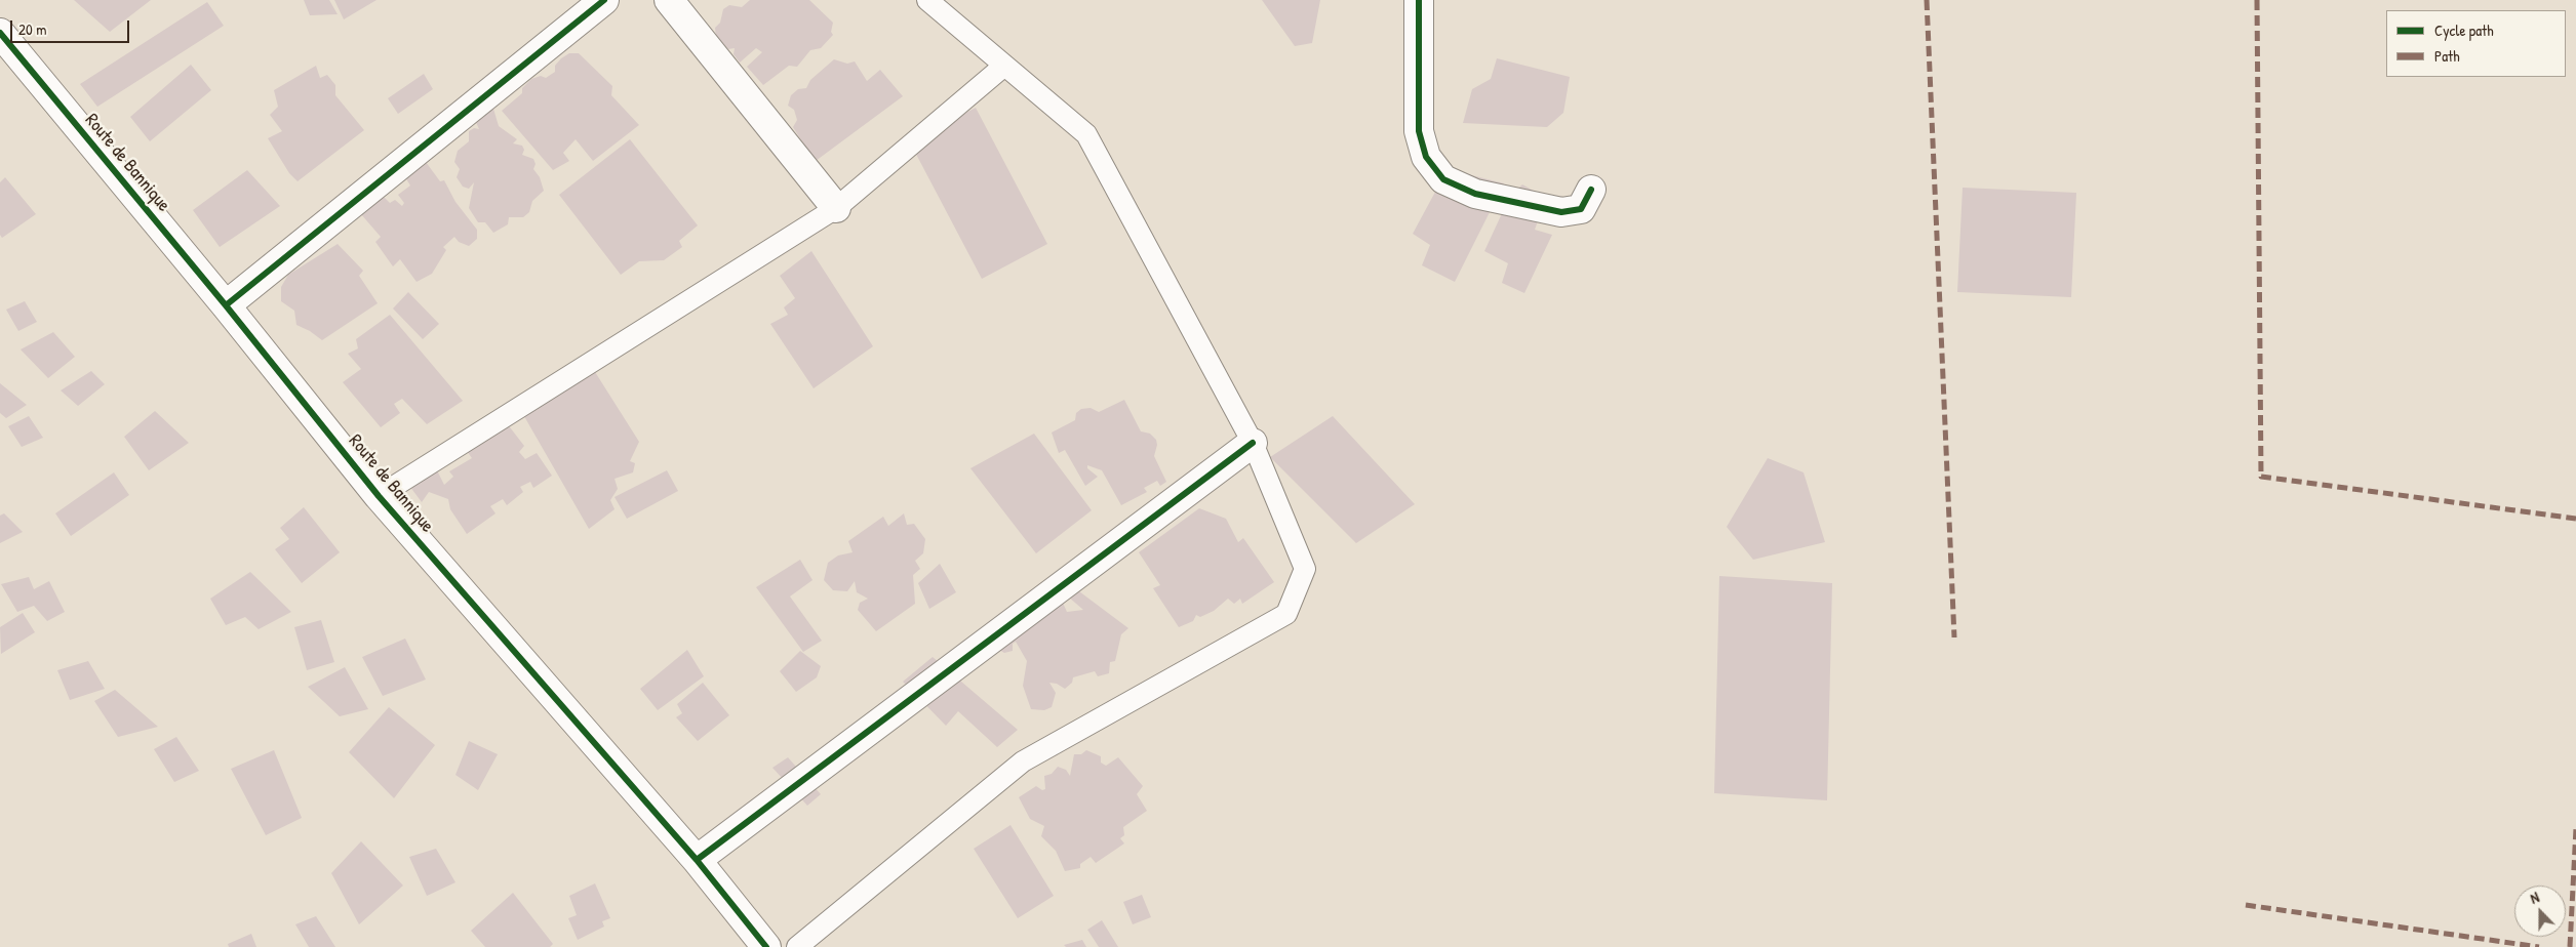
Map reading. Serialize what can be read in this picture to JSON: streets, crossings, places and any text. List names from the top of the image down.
{
  "streets": {
    "street": ["Route de Bannique"]
  },
  "legend": ["Cycle path", "Path"],
  "scale_bar": "20 m",
  "north": "top"
}
